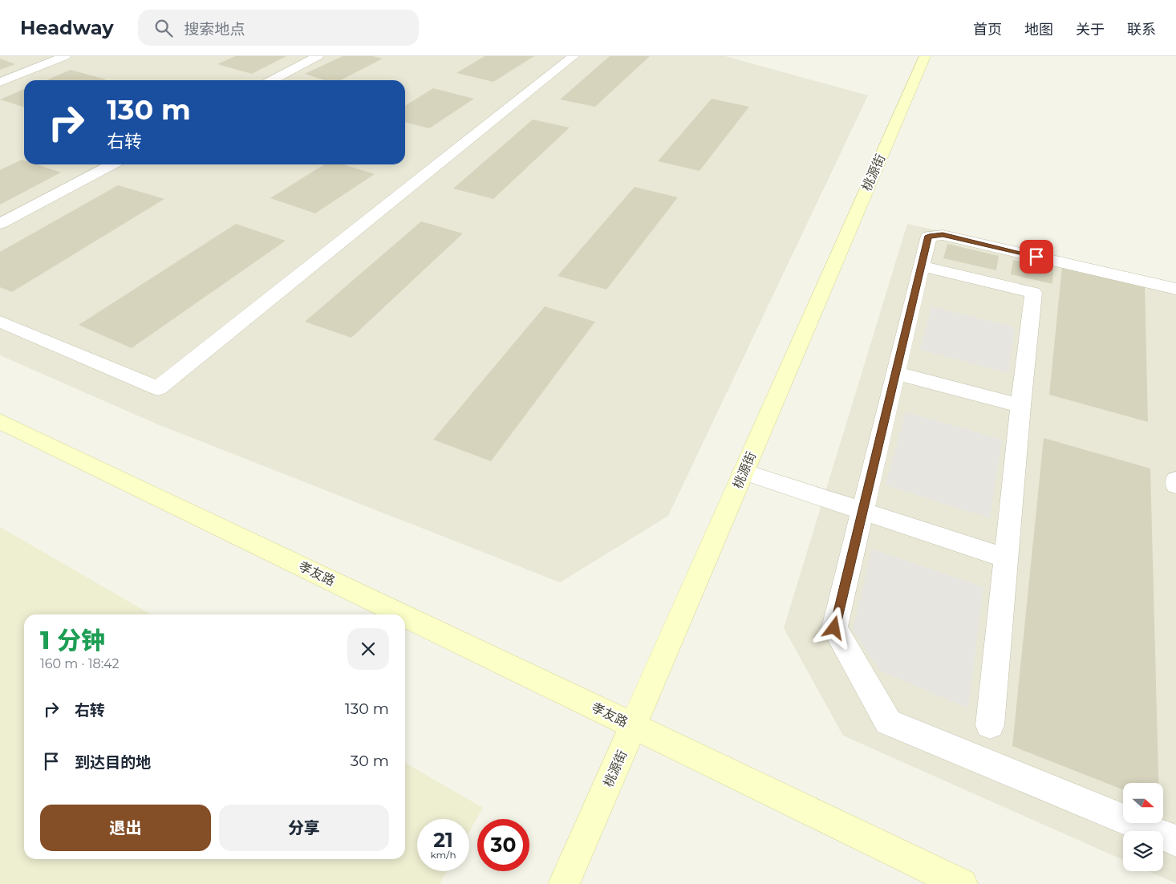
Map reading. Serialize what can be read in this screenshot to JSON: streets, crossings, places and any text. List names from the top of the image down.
{
  "streets": {
    "street": ["桃源街", "孝友路"]
  },
  "crossings": [
    ["桃源街", "孝友路"]
  ],
  "north": "right",
  "page": {
    "header": "Headway",
    "search": "搜索地点",
    "nav": [
      "首页",
      "地图",
      "关于",
      "联系"
    ],
    "turn": ["130 m", "右转"],
    "heading": ["1 分钟", "160 m · 18:42"],
    "list": [
      {
        "name": "右转",
        "value": "130 m"
      },
      {
        "name": "到达目的地",
        "value": "30 m"
      }
    ],
    "buttons": ["退出", "分享"],
    "speed": "21 km/h",
    "limit": "30"
  }
}
